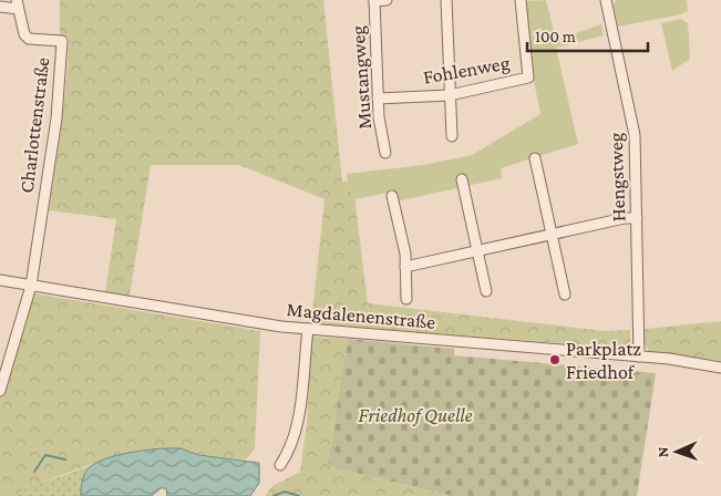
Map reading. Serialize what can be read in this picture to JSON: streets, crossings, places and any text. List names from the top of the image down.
{
  "streets": {
    "street": [
      "Fohlenweg",
      "Mustangweg",
      "Charlottenstraße",
      "Hengstweg",
      "Magdalenenstraße"
    ]
  },
  "crossings": [
    ["Fohlenweg", "Mustangweg"],
    ["Charlottenstraße", "Magdalenenstraße"],
    ["Hengstweg", "Magdalenenstraße"]
  ],
  "parks": ["Friedhof Quelle"],
  "places": ["Parkplatz Friedhof"],
  "scale_bar": "100 m",
  "north": "left"
}
